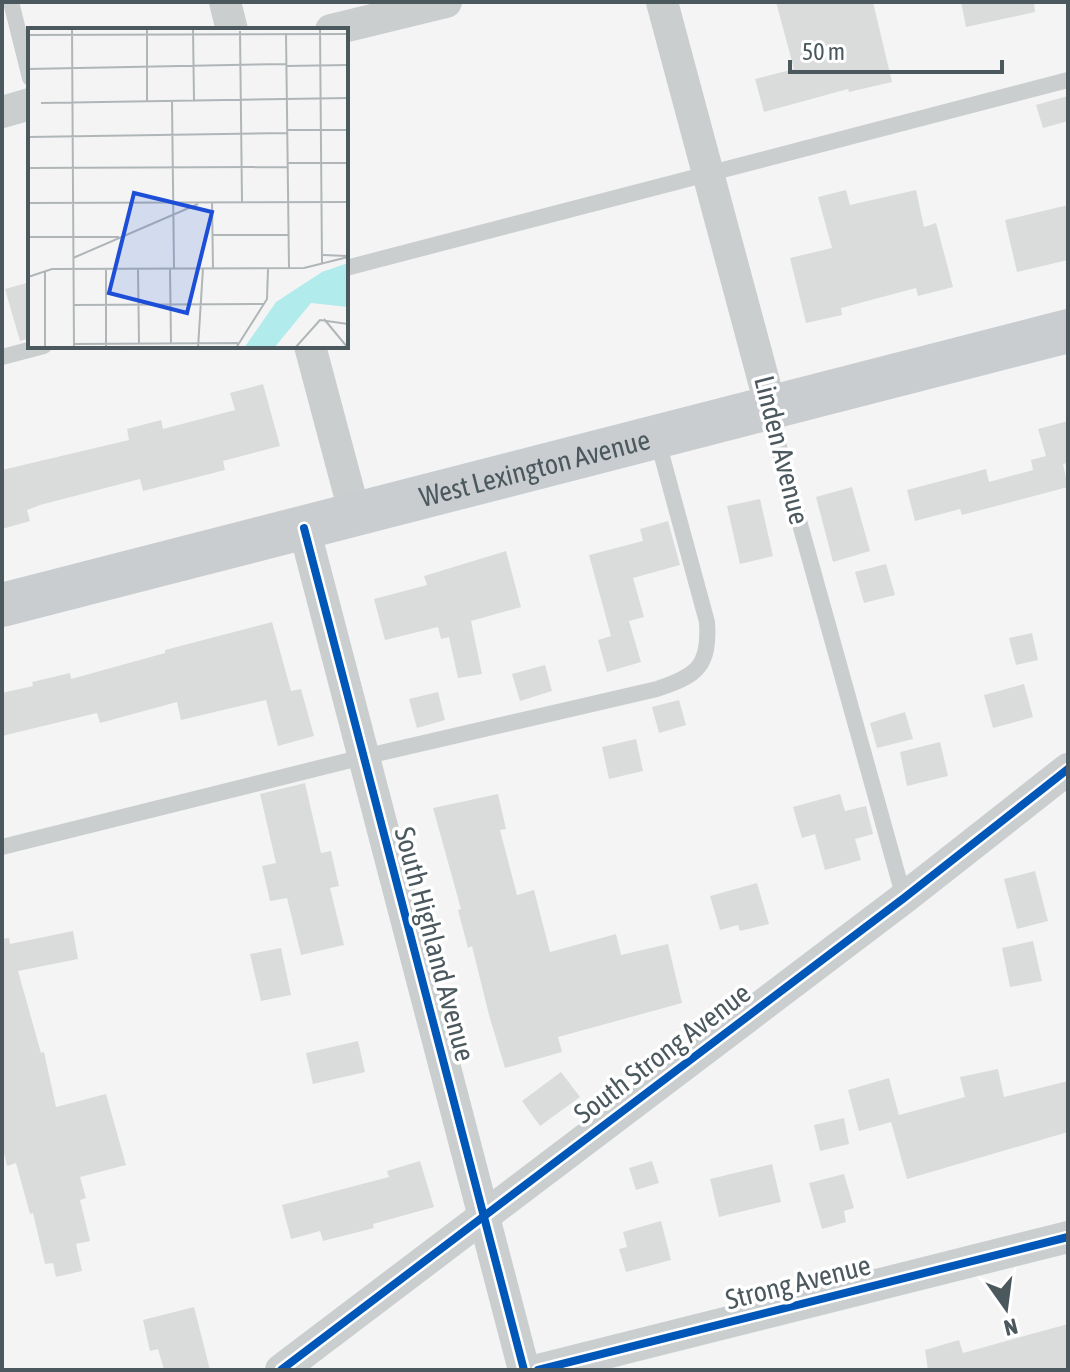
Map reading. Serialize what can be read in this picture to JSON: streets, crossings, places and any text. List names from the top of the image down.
{
  "streets": {
    "main road": ["West Lexington Avenue"],
    "street": [
      "Linden Avenue",
      "South Highland Avenue",
      "South Strong Avenue",
      "Strong Avenue"
    ]
  },
  "crossings": [
    ["Linden Avenue", "West Lexington Avenue"],
    ["Linden Avenue", "South Strong Avenue"],
    ["West Lexington Avenue", "South Highland Avenue"],
    ["South Highland Avenue", "South Strong Avenue"]
  ],
  "scale_bar": "50 m",
  "north": "bottom"
}
